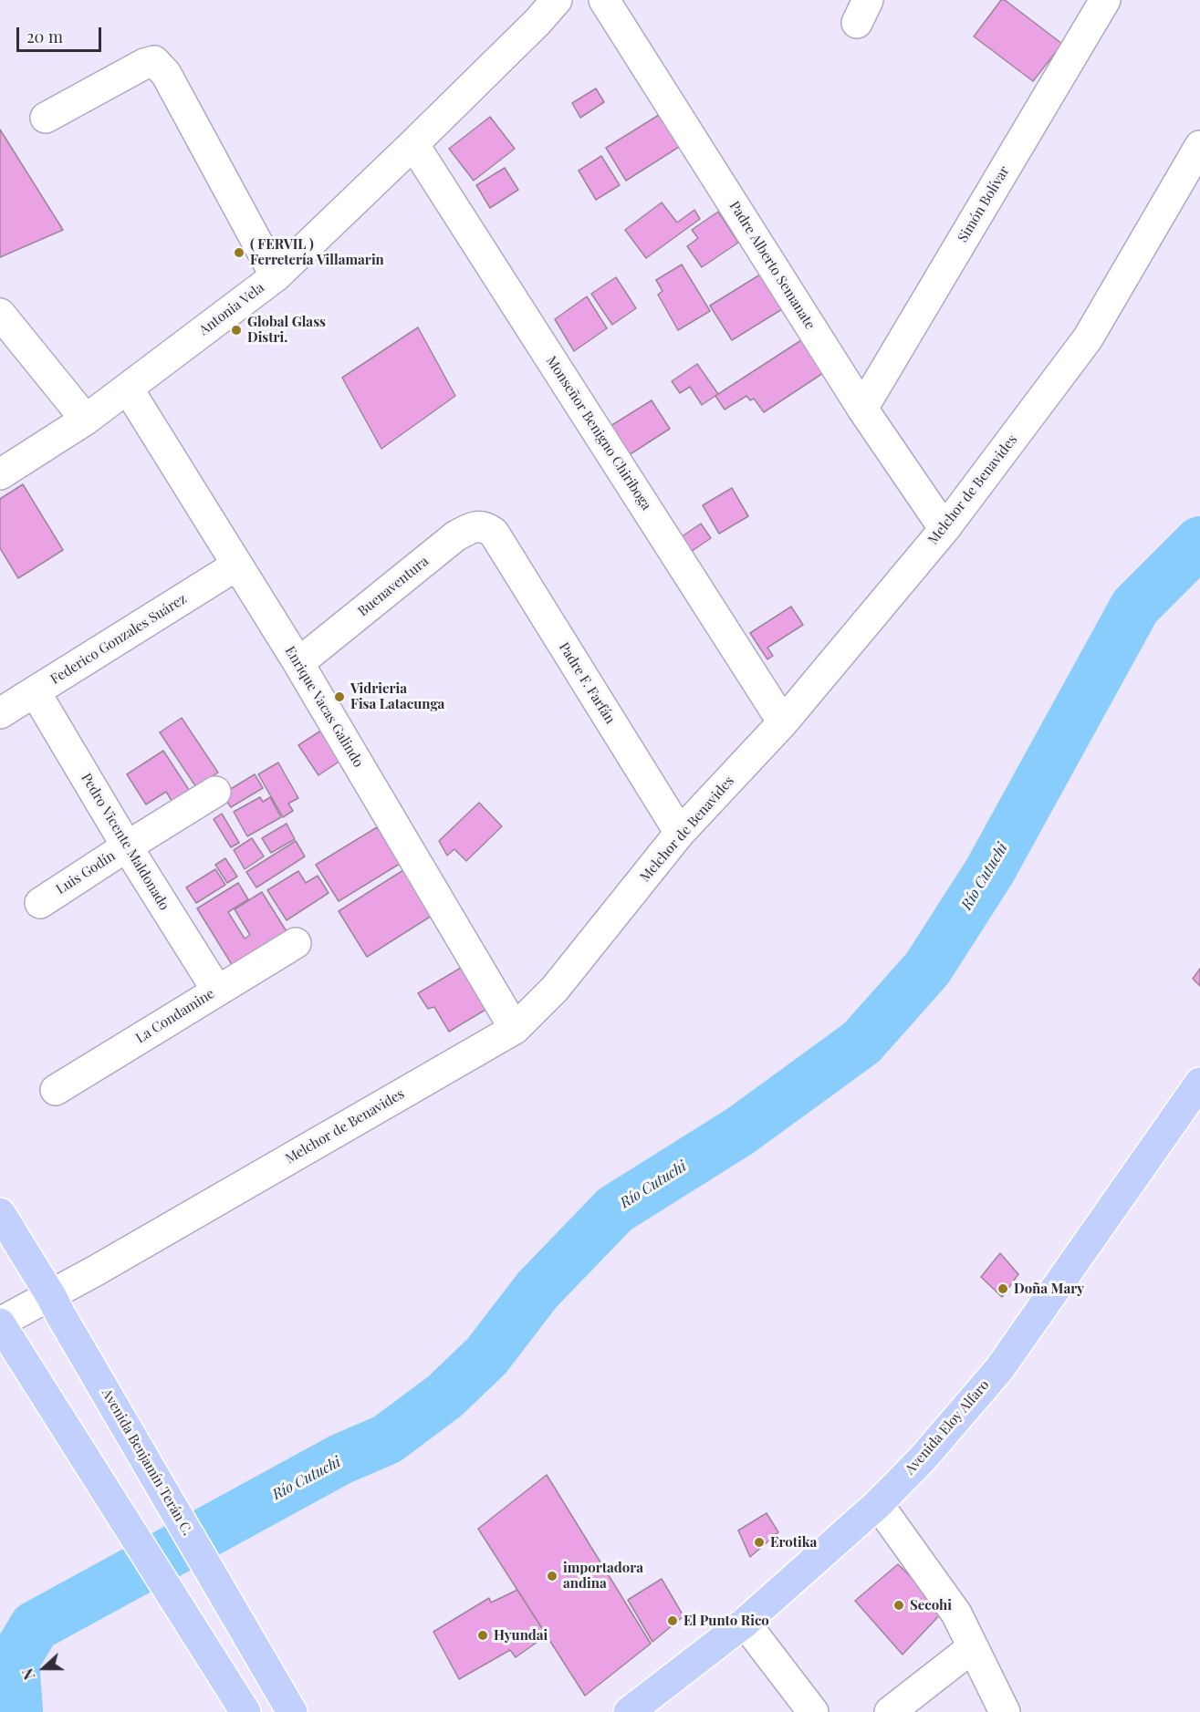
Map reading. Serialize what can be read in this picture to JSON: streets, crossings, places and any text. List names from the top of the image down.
{
  "streets": {
    "main road": ["Avenida Eloy Alfaro", "Avenida Benjamín Terán C."],
    "street": [
      "Simón Bolívar",
      "Padre Alberto Semanate",
      "Antonia Vela",
      "Monseñor Benigno Chiriboga",
      "Melchor de Benavides",
      "Buenaventura",
      "Federico Gonzales Suárez",
      "Padre F. Farfán",
      "Enrique Vacas Galindo",
      "Pedro Vicente Maldonado",
      "Luis Godín",
      "La Condamine"
    ]
  },
  "crossings": [
    ["Simón Bolívar", "Padre Alberto Semanate"],
    ["Padre Alberto Semanate", "Melchor de Benavides"],
    ["Antonia Vela", "Monseñor Benigno Chiriboga"],
    ["Antonia Vela", "Enrique Vacas Galindo"],
    ["Monseñor Benigno Chiriboga", "Melchor de Benavides"],
    ["Melchor de Benavides", "Padre F. Farfán"],
    ["Melchor de Benavides", "Enrique Vacas Galindo"],
    ["Melchor de Benavides", "Avenida Benjamín Terán C."],
    ["Buenaventura", "Padre F. Farfán"],
    ["Buenaventura", "Enrique Vacas Galindo"],
    ["Federico Gonzales Suárez", "Enrique Vacas Galindo"],
    ["Federico Gonzales Suárez", "Pedro Vicente Maldonado"],
    ["Pedro Vicente Maldonado", "Luis Godín"],
    ["Pedro Vicente Maldonado", "La Condamine"]
  ],
  "water": ["Río Cutuchi"],
  "places": [
    "( FERVIL ) Ferretería Villamarin",
    "Global Glass Distri.",
    "Vidrieria Fisa Latacunga",
    "Doña Mary",
    "Erotika",
    "importadora andina",
    "Secohi",
    "El Punto Rico",
    "Hyundai"
  ],
  "scale_bar": "20 m",
  "north": "left"
}
